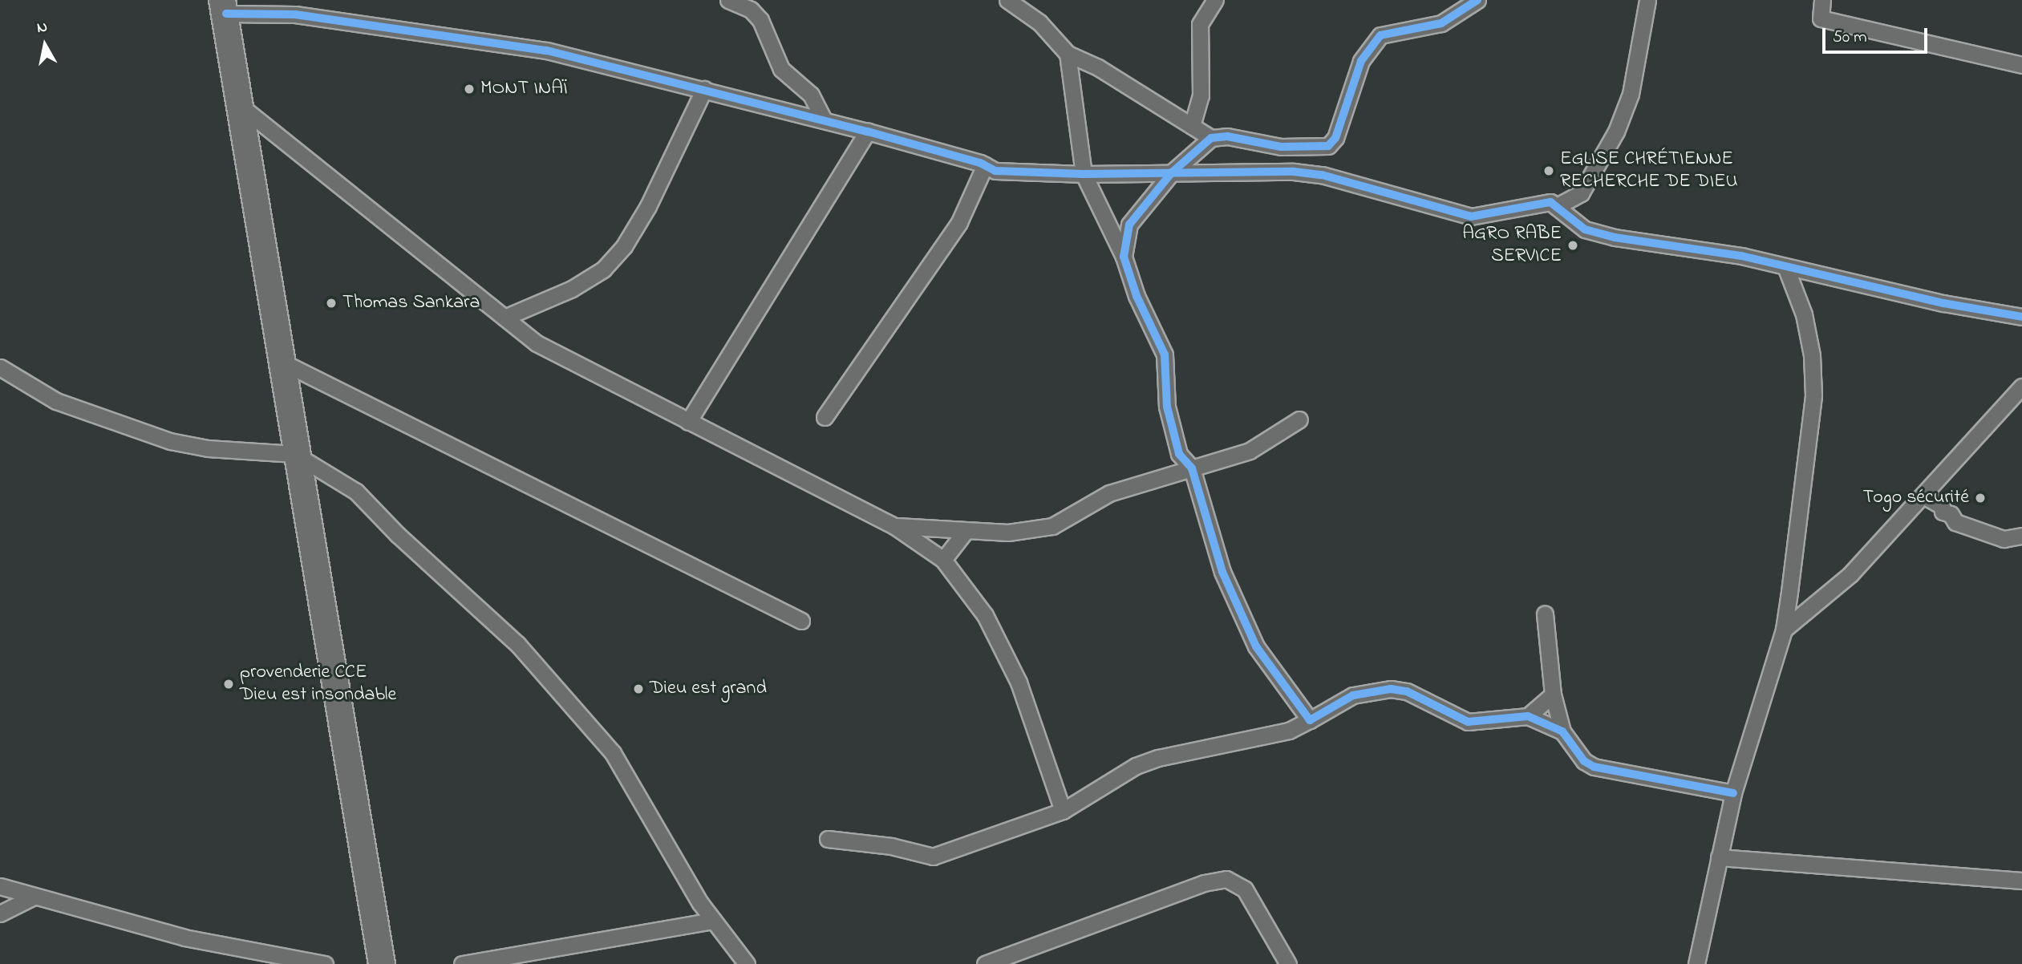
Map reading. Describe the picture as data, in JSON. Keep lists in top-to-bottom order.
{
  "places": [
    "MONT INAÏ",
    "EGLISE CHRÉTIENNE RECHERCHE DE DIEU",
    "AGRO RABE SERVICE",
    "Thomas Sankara",
    "Togo sécurité",
    "provenderie CCE Dieu est insondable",
    "Dieu est grand"
  ],
  "scale_bar": "50 m",
  "north": "top"
}
